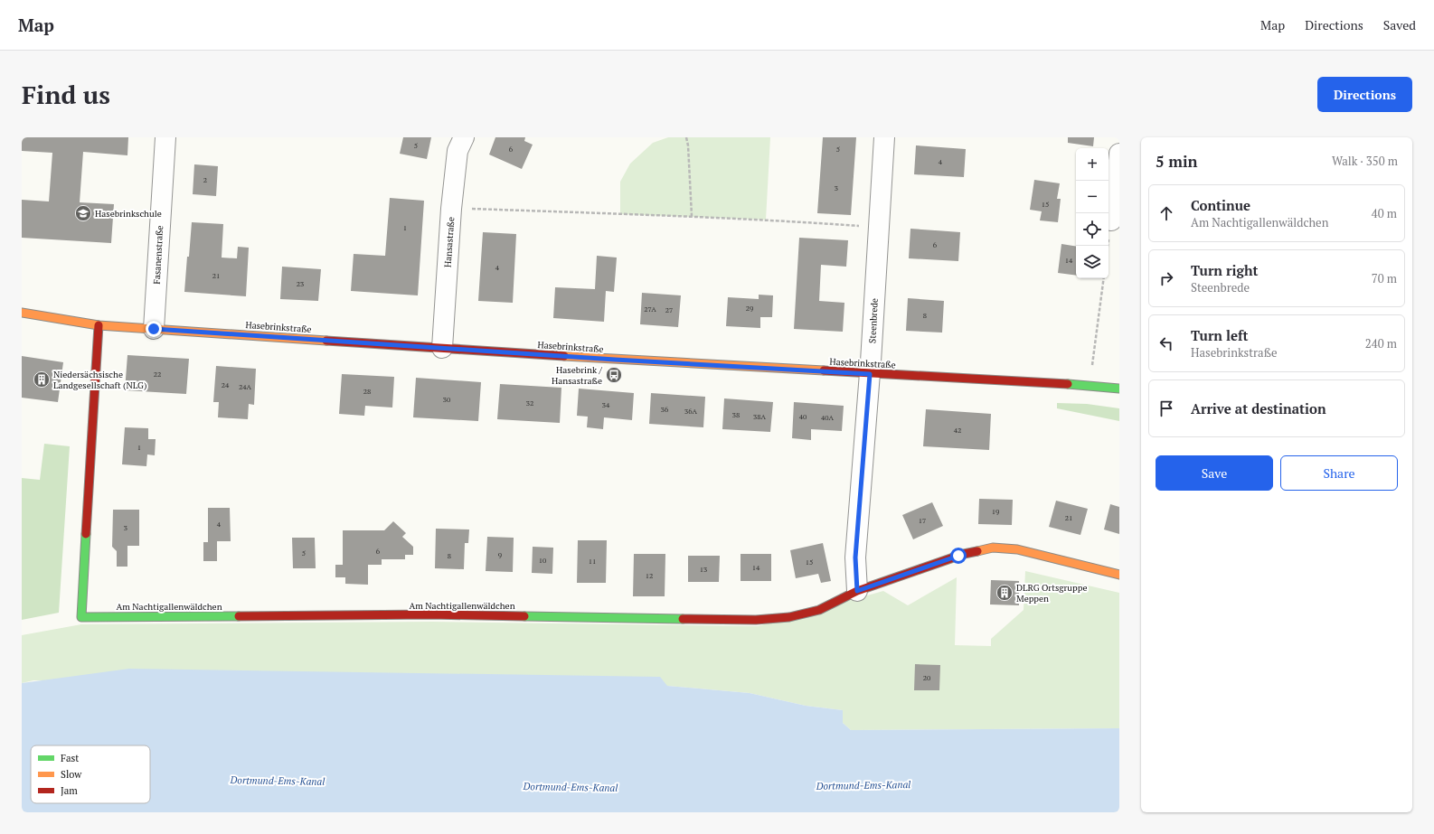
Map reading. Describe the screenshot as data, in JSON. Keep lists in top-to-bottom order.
{
  "streets": {
    "street": [
      "Hansastraße",
      "Fasanenstraße",
      "Steenbrede",
      "Hasebrinkstraße",
      "Am Nachtigallenwäldchen"
    ]
  },
  "crossings": [
    ["Hansastraße", "Hasebrinkstraße"],
    ["Fasanenstraße", "Hasebrinkstraße"],
    ["Steenbrede", "Hasebrinkstraße"],
    ["Steenbrede", "Am Nachtigallenwäldchen"],
    ["Hasebrinkstraße", "Am Nachtigallenwäldchen"]
  ],
  "water": ["Dortmund-Ems-Kanal"],
  "places": {
    "school or university": ["Hasebrinkschule"],
    "bus stop": ["Hasebrink / Hansastraße"],
    "building": ["Niedersächsische Landgesellschaft (NLG)", "DLRG Ortsgruppe Meppen"]
  },
  "house_numbers": [
    "5",
    "6",
    "5",
    "4",
    "2",
    "3",
    "15",
    "1",
    "6",
    "14",
    "4",
    "21",
    "23",
    "29",
    "27A",
    "27",
    "8",
    "22",
    "24",
    "24A",
    "28",
    "30",
    "32",
    "34",
    "36",
    "36A",
    "38",
    "38A",
    "40",
    "40A",
    "42",
    "1",
    "19",
    "21",
    "17",
    "4",
    "3",
    "6",
    "5",
    "9",
    "8",
    "10",
    "11",
    "15",
    "14",
    "13",
    "12",
    "20"
  ],
  "legend": ["Fast", "Slow", "Jam"],
  "page": {
    "header": "Map",
    "nav": ["Map", "Directions", "Saved"],
    "buttons": [
      "Directions",
      ["Save", "Share"]
    ],
    "title": "Find us",
    "heading": ["5 min", "Walk · 350 m"],
    "map_buttons": ["+", "−"],
    "list": [
      ["Continue", "Am Nachtigallenwäldchen", "40 m"],
      ["Turn right", "Steenbrede", "70 m"],
      ["Turn left", "Hasebrinkstraße", "240 m"],
      "Arrive at destination"
    ]
  }
}
